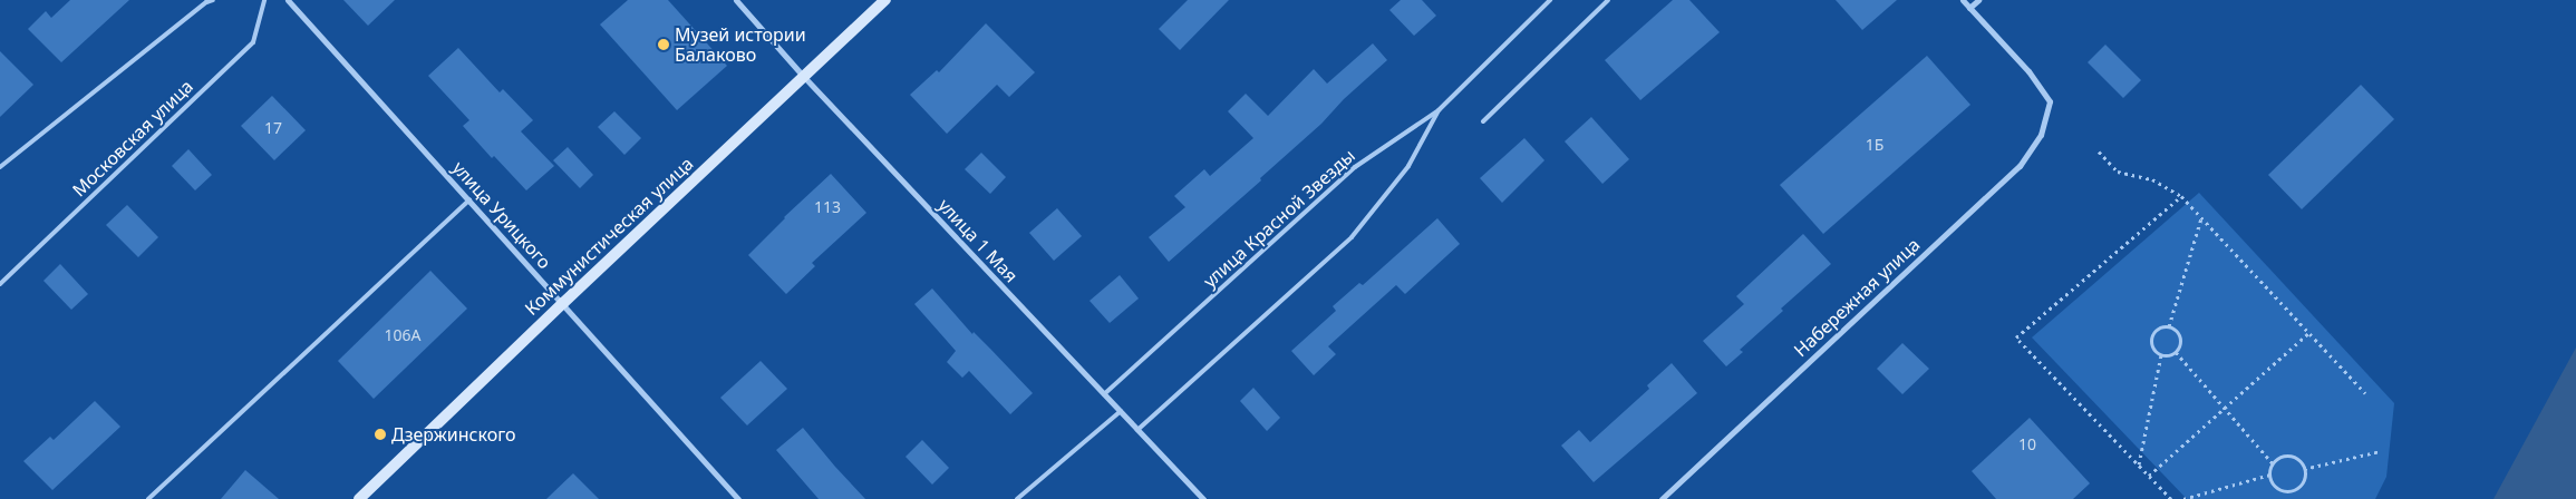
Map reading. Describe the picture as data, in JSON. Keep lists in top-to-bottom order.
{
  "streets": {
    "main road": ["Коммунистическая улица"],
    "street": ["улица Урицкого", "улица 1 Мая", "Набережная улица"],
    "lane": ["Московская улица", "улица Красной Звезды"]
  },
  "crossings": [
    ["улица Урицкого", "Коммунистическая улица"],
    ["улица Красной Звезды", "улица 1 Мая"],
    ["Коммунистическая улица", "улица 1 Мая"]
  ],
  "places": ["Музей истории Балаково", "Дзержинского"],
  "house_numbers": [
    "17",
    "1Б",
    "113",
    "106А",
    "10"
  ]
}
